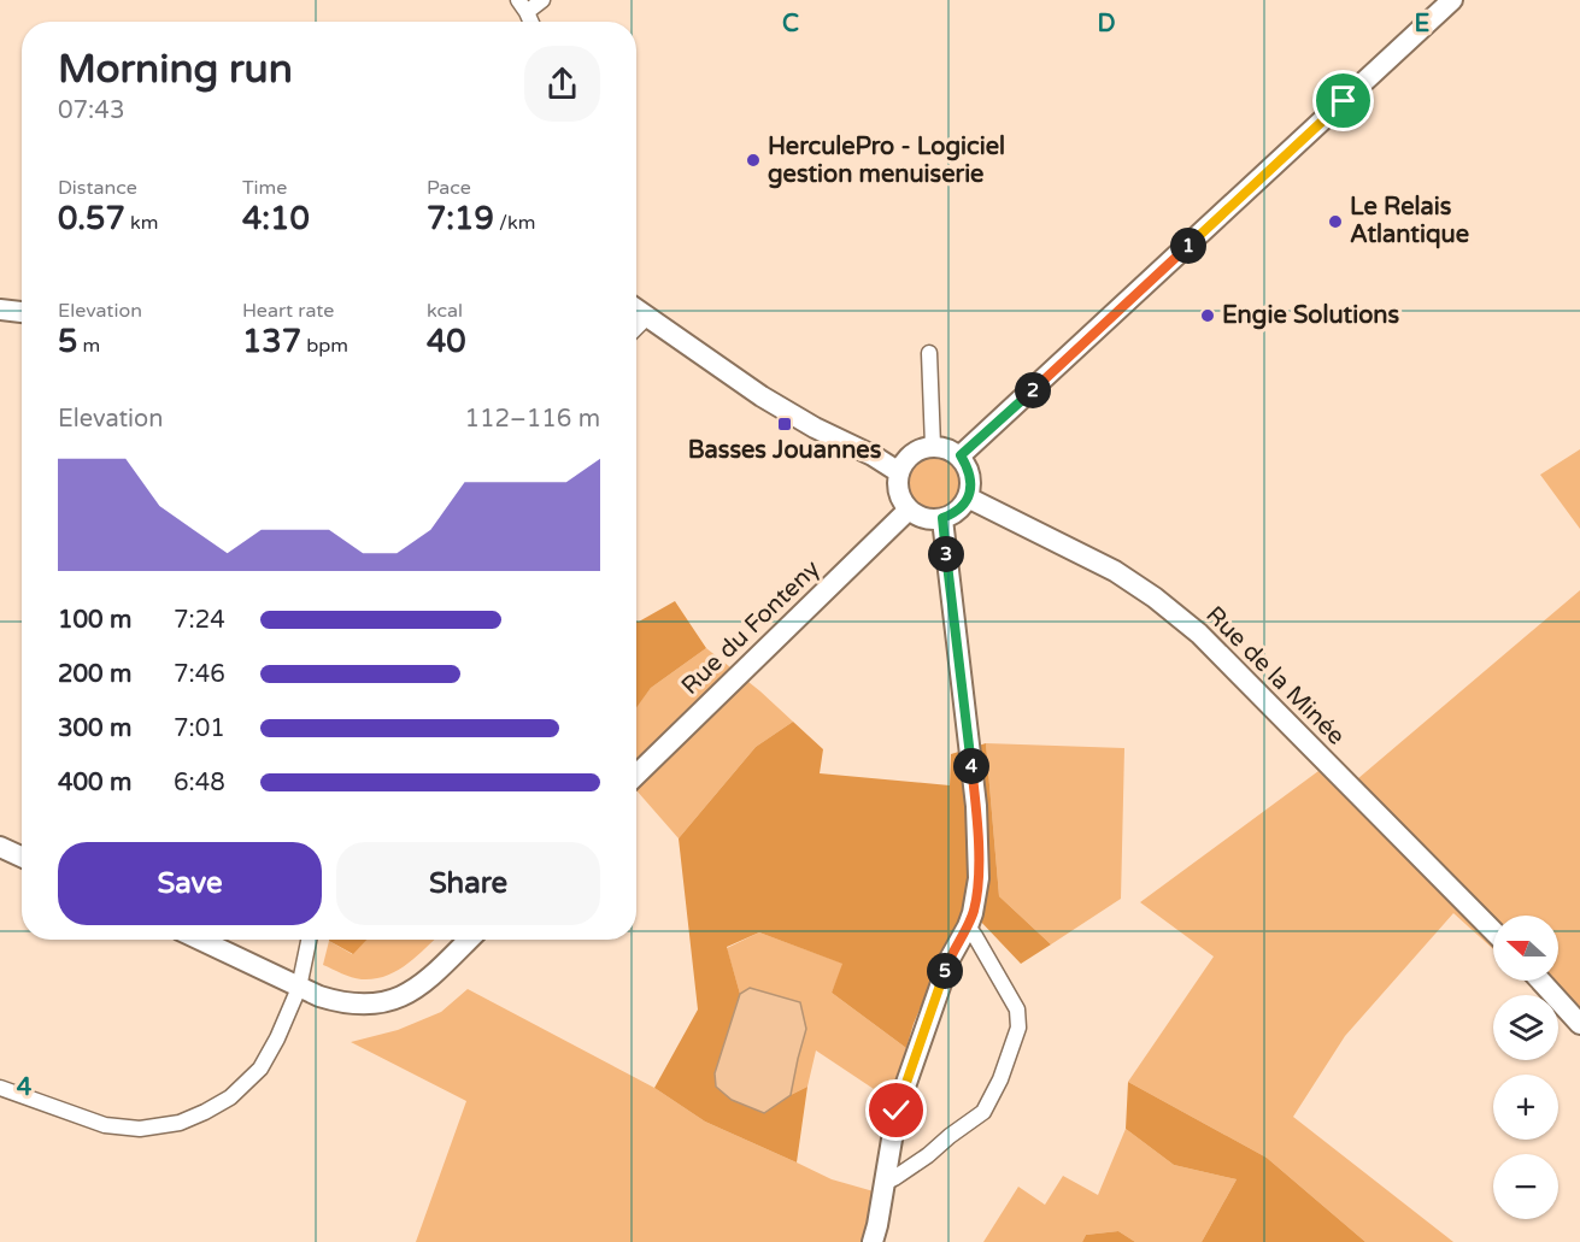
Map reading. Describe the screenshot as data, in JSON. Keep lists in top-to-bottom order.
{
  "streets": {
    "street": ["Rue du Fonteny", "Rue de la Minée"]
  },
  "crossings": [
    ["Rue du Fonteny", "Rue de la Minée"]
  ],
  "places": {
    "other": ["HerculePro - Logiciel gestion menuiserie", "Le Relais Atlantique", "Engie Solutions"],
    "transit": ["Basses Jouannes"]
  },
  "north": "left",
  "page": {
    "heading": ["Morning run", "07:43"],
    "stats": [
      ["Distance", "0.57 km"],
      ["Time", "4:10"],
      ["Pace", "7:19 /km"],
      ["Elevation", "5 m"],
      ["Heart rate", "137 bpm"],
      ["kcal", "40"]
    ],
    "pins": [
      "1",
      "2",
      "3",
      "4",
      "5"
    ],
    "chart": ["Elevation", "112–116 m"],
    "list": [
      {
        "name": "100 m",
        "note": "7:24"
      },
      {
        "name": "200 m",
        "note": "7:46"
      },
      {
        "name": "300 m",
        "note": "7:01"
      },
      {
        "name": "400 m",
        "note": "6:48"
      }
    ],
    "buttons": ["Save", "Share"],
    "map_buttons": ["+", "−"]
  },
  "grid": {
    "columns": ["C", "D", "E"],
    "rows": ["4"]
  }
}
